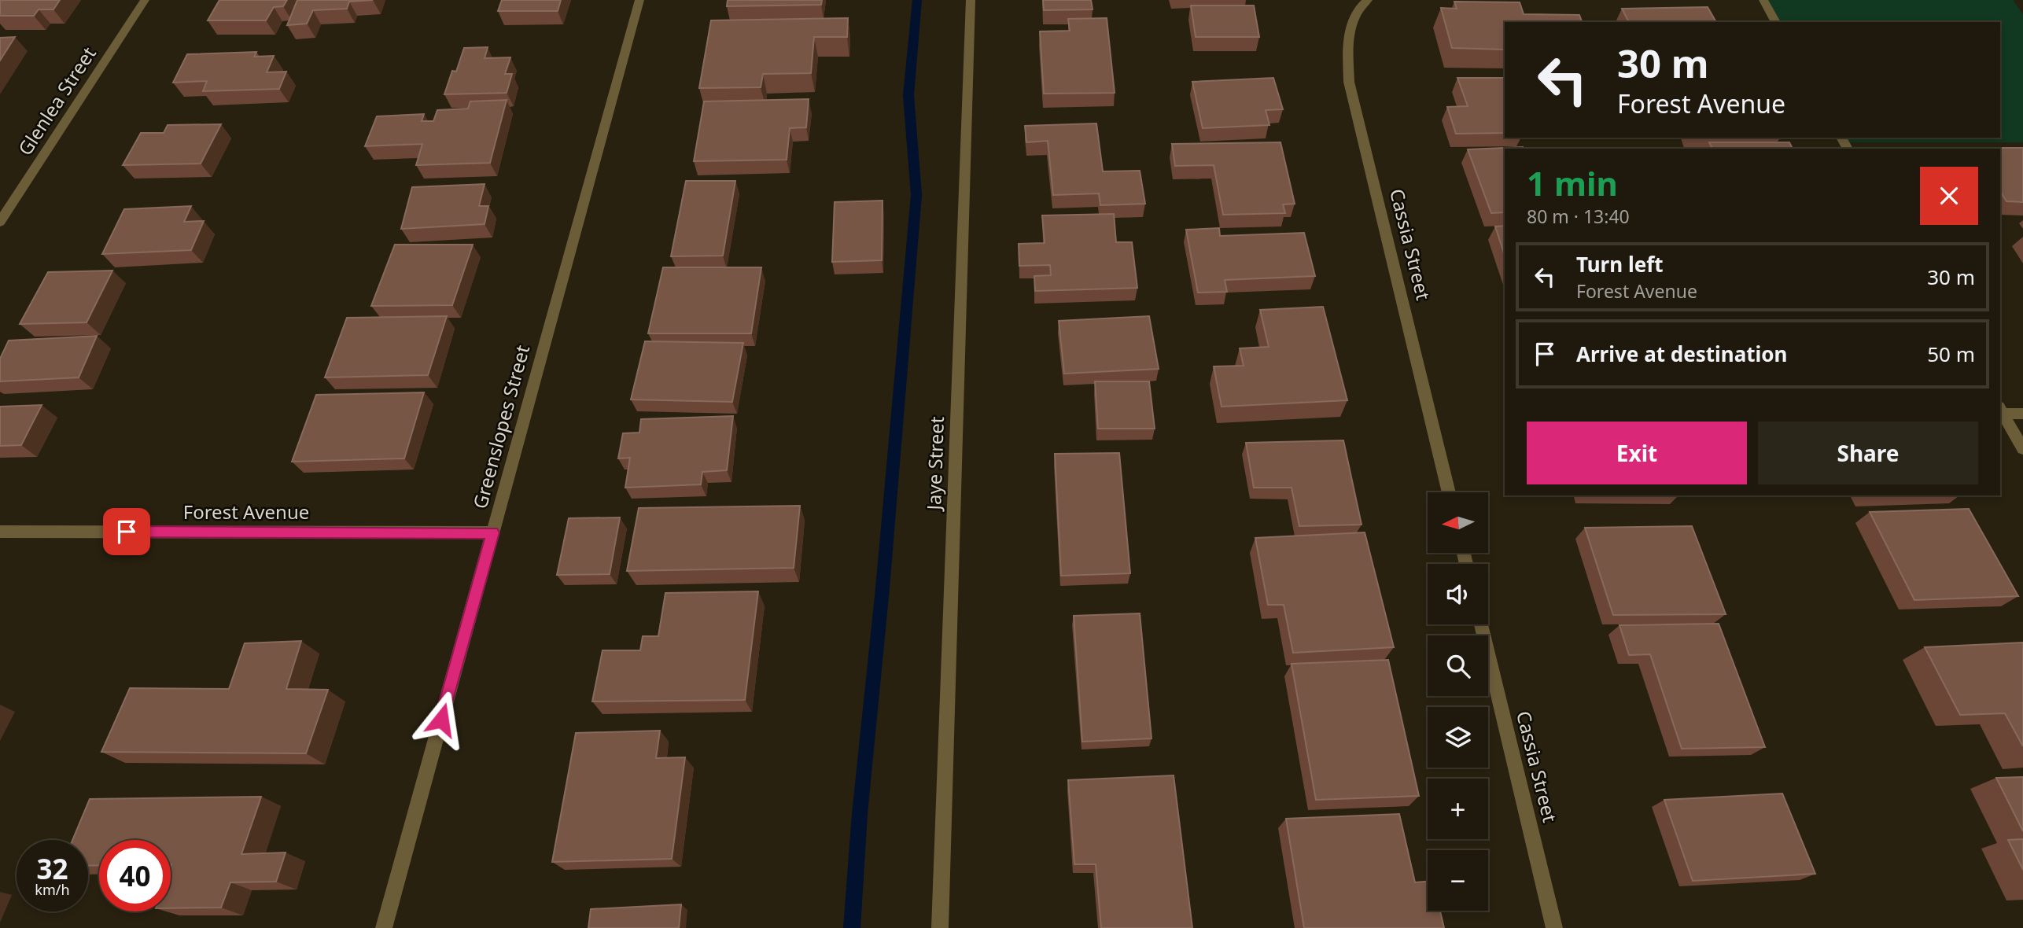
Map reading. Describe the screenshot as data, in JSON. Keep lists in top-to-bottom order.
{
  "streets": {
    "street": [
      "Glenlea Street",
      "Cassia Street",
      "Greenslopes Street",
      "Jaye Street",
      "Forest Avenue"
    ]
  },
  "crossings": [
    ["Greenslopes Street", "Forest Avenue"]
  ],
  "north": "left",
  "page": {
    "turn": ["30 m", "Forest Avenue"],
    "heading": ["1 min", "80 m · 13:40"],
    "list": [
      {
        "name": "Turn left",
        "note": "Forest Avenue",
        "value": "30 m"
      },
      {
        "name": "Arrive at destination",
        "value": "50 m"
      }
    ],
    "buttons": ["Exit", "Share"],
    "map_buttons": ["+", "−"],
    "speed": "32 km/h",
    "limit": "40"
  }
}
